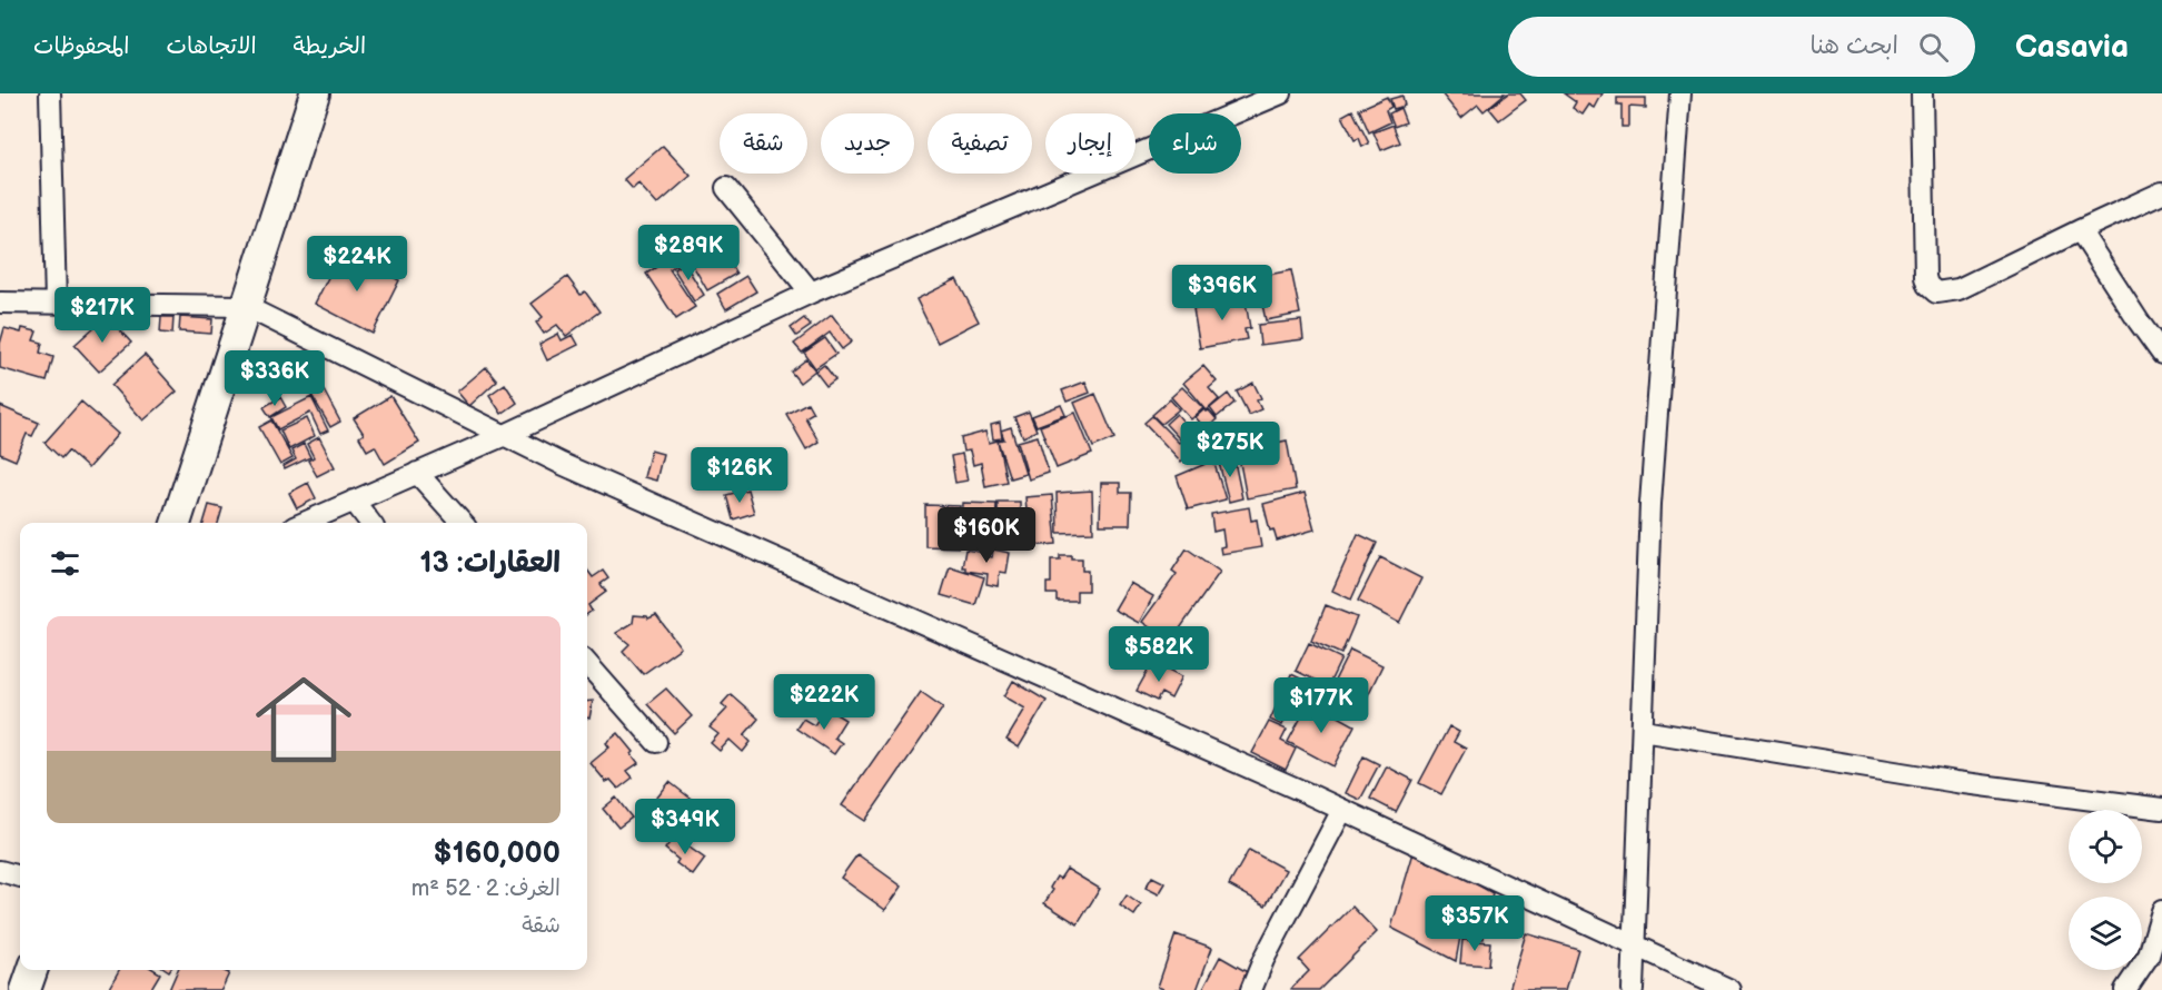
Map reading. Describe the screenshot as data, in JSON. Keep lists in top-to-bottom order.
{
  "page": {
    "header": "Casavia",
    "search": "ابحث هنا",
    "nav": ["الخريطة", "الاتجاهات", "المحفوظات"],
    "chip": [
      "شراء",
      "إيجار",
      "تصفية",
      "جديد",
      "شقة"
    ],
    "price": [
      "$289K",
      "$224K",
      "$396K",
      "$217K",
      "$336K",
      "$275K",
      "$126K",
      "$160K",
      "$582K",
      "$222K",
      "$177K",
      "$349K",
      "$357K"
    ],
    "heading": "العقارات: 13",
    "list": [
      {
        "name": "$160,000",
        "note": "الغرف: 2 · 52 m² · شقة"
      }
    ]
  }
}
